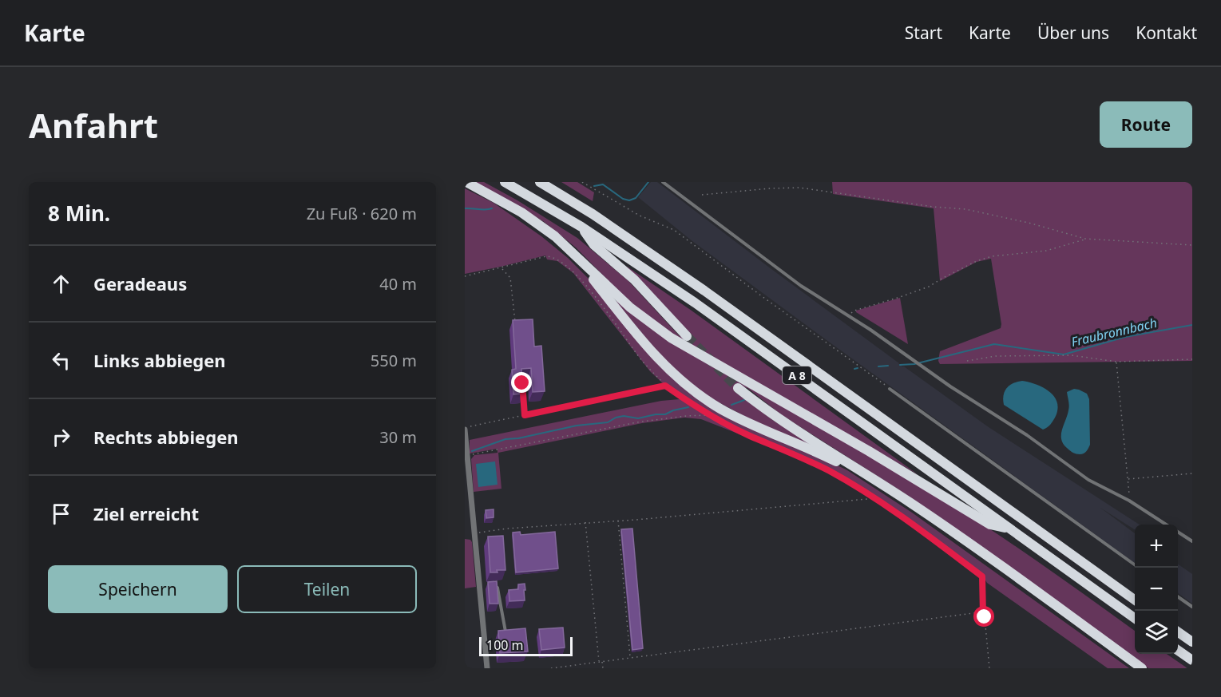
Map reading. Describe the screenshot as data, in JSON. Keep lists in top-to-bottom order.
{
  "streets": {
    "highway": ["A 8"]
  },
  "water": ["Fraubronnbach"],
  "scale_bar": "100 m",
  "page": {
    "header": "Karte",
    "nav": [
      "Start",
      "Karte",
      "Über uns",
      "Kontakt"
    ],
    "buttons": [
      "Route",
      ["Speichern", "Teilen"]
    ],
    "title": "Anfahrt",
    "heading": ["8 Min.", "Zu Fuß · 620 m"],
    "list": [
      ["Geradeaus", "40 m"],
      ["Links abbiegen", "550 m"],
      ["Rechts abbiegen", "30 m"],
      "Ziel erreicht"
    ],
    "map_buttons": ["+", "−"],
    "scale": "100 m"
  }
}
